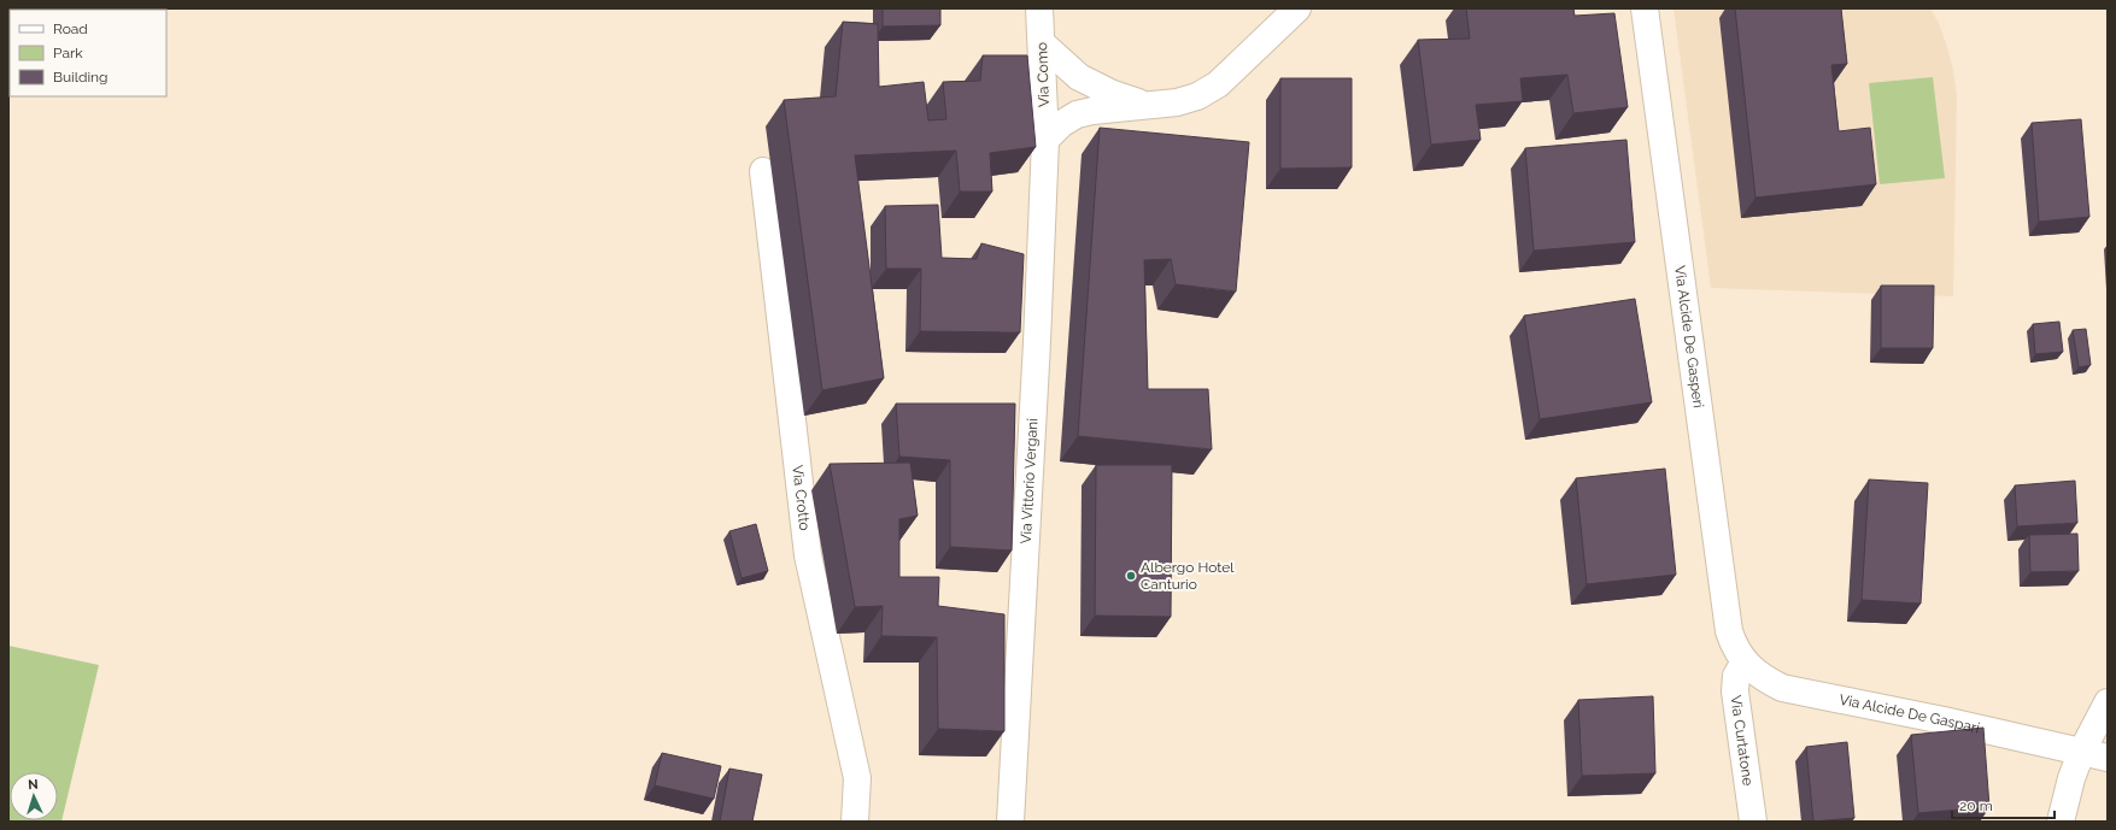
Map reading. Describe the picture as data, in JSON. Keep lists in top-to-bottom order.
{
  "streets": {
    "street": [
      "Via Como",
      "Via Alcide De Gasperi",
      "Via Vittorio Vergani",
      "Via Crotto",
      "Via Alcide De Gaspari",
      "Via Curtatone"
    ]
  },
  "crossings": [
    ["Via Como", "Via Vittorio Vergani"],
    ["Via Alcide De Gasperi", "Via Alcide De Gaspari"],
    ["Via Alcide De Gasperi", "Via Curtatone"],
    ["Via Alcide De Gaspari", "Via Curtatone"]
  ],
  "places": ["Albergo Hotel Canturio"],
  "legend": ["Road", "Park", "Building"],
  "scale_bar": "20 m",
  "north": "top"
}
